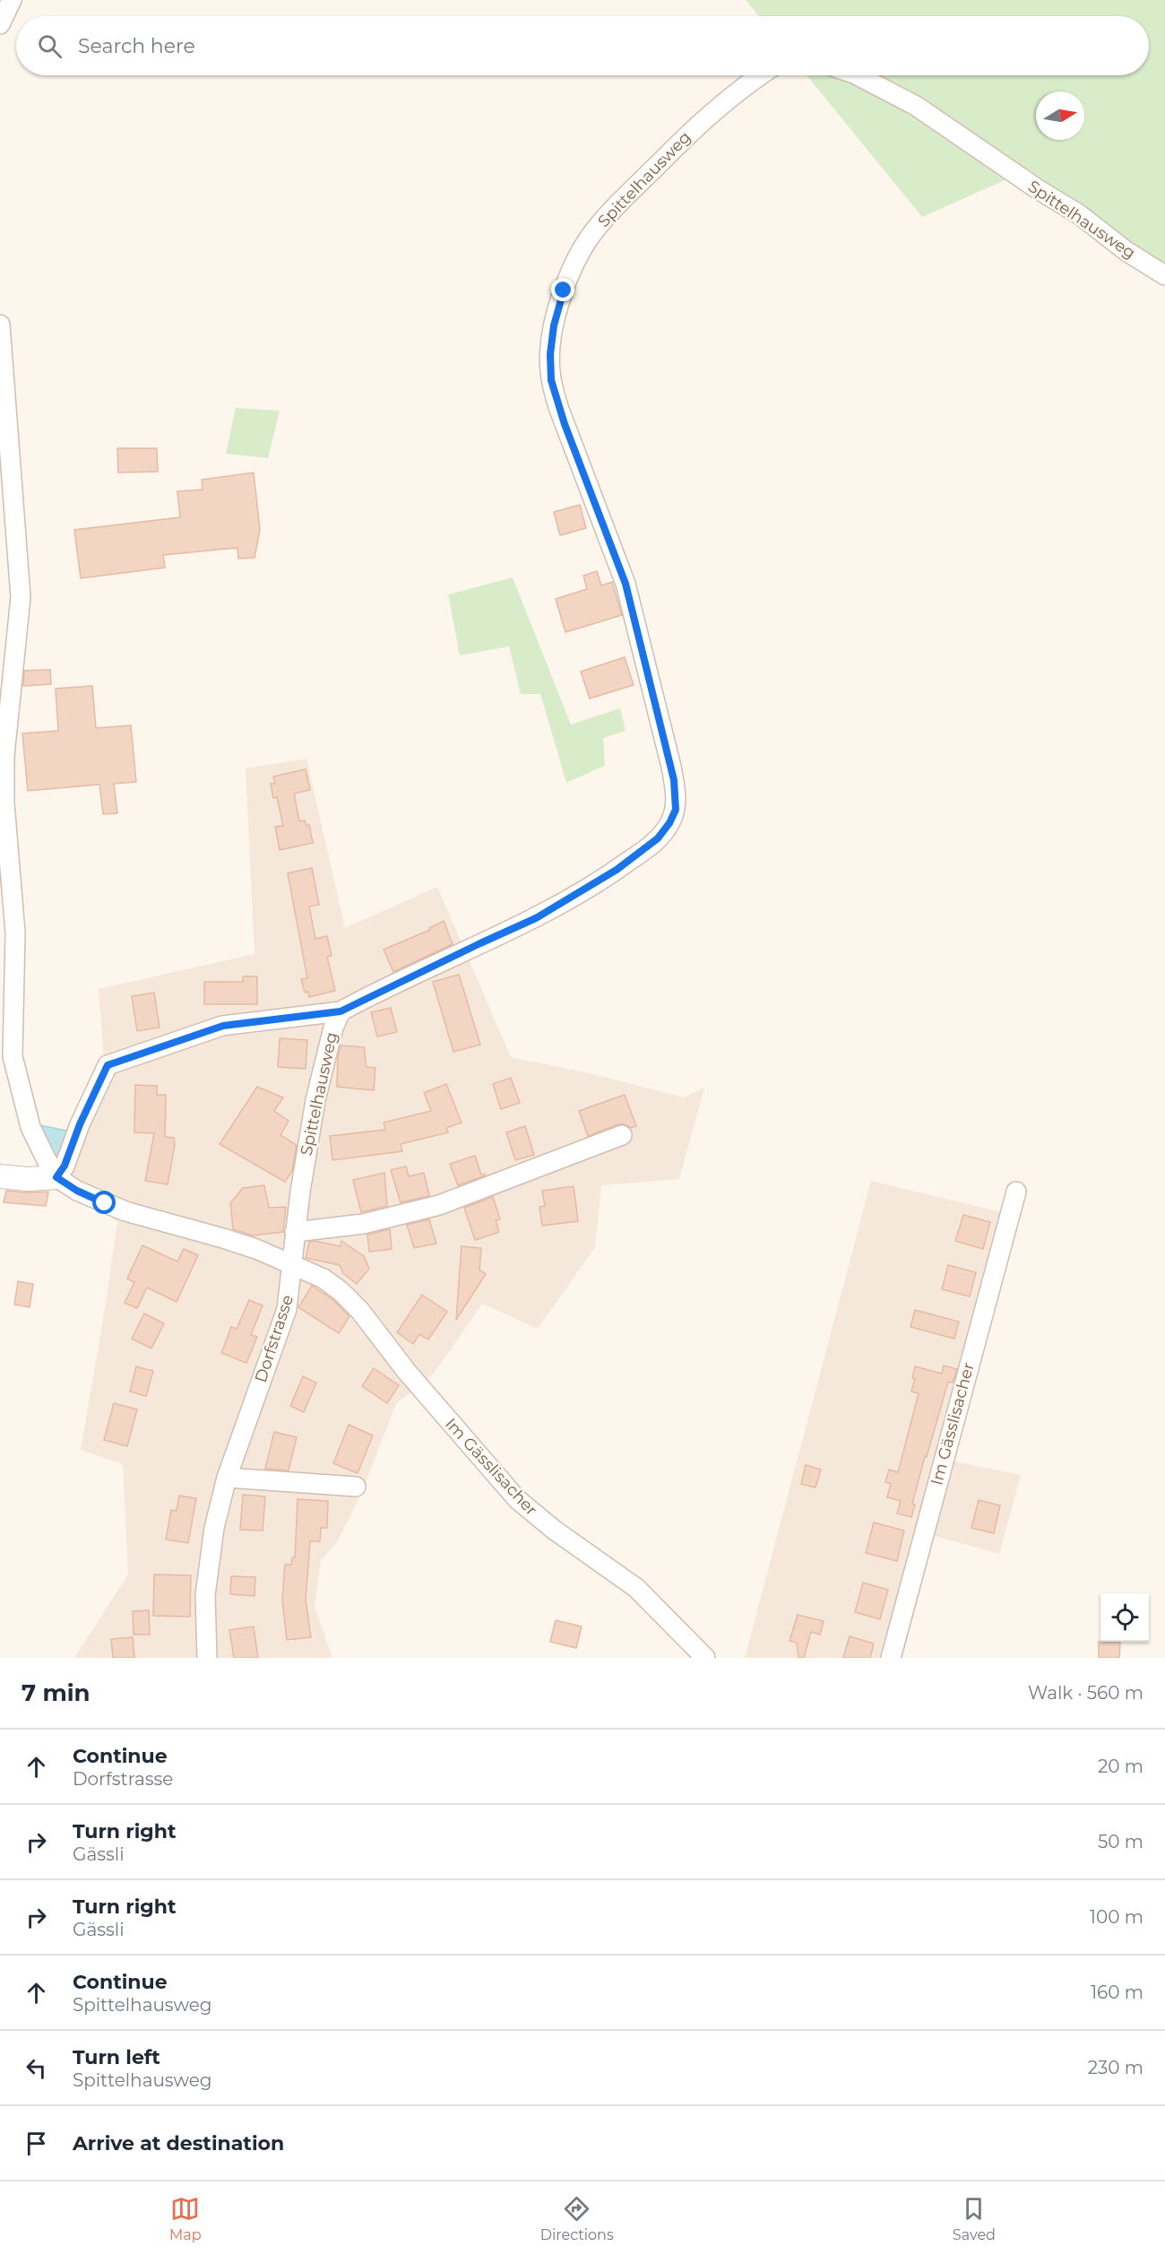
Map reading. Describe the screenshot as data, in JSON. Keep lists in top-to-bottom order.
{
  "streets": {
    "street": ["Spittelhausweg", "Dorfstrasse", "Im Gässlisacher"]
  },
  "crossings": [
    ["Spittelhausweg", "Dorfstrasse"],
    ["Spittelhausweg", "Im Gässlisacher"],
    ["Dorfstrasse", "Im Gässlisacher"]
  ],
  "north": "right",
  "page": {
    "search": "Search here",
    "heading": ["7 min", "Walk · 560 m"],
    "list": [
      ["Continue", "Dorfstrasse", "20 m"],
      ["Turn right", "Gässli", "50 m"],
      ["Turn right", "Gässli", "100 m"],
      ["Continue", "Spittelhausweg", "160 m"],
      ["Turn left", "Spittelhausweg", "230 m"],
      "Arrive at destination"
    ],
    "nav": ["Map", "Directions", "Saved"]
  }
}
